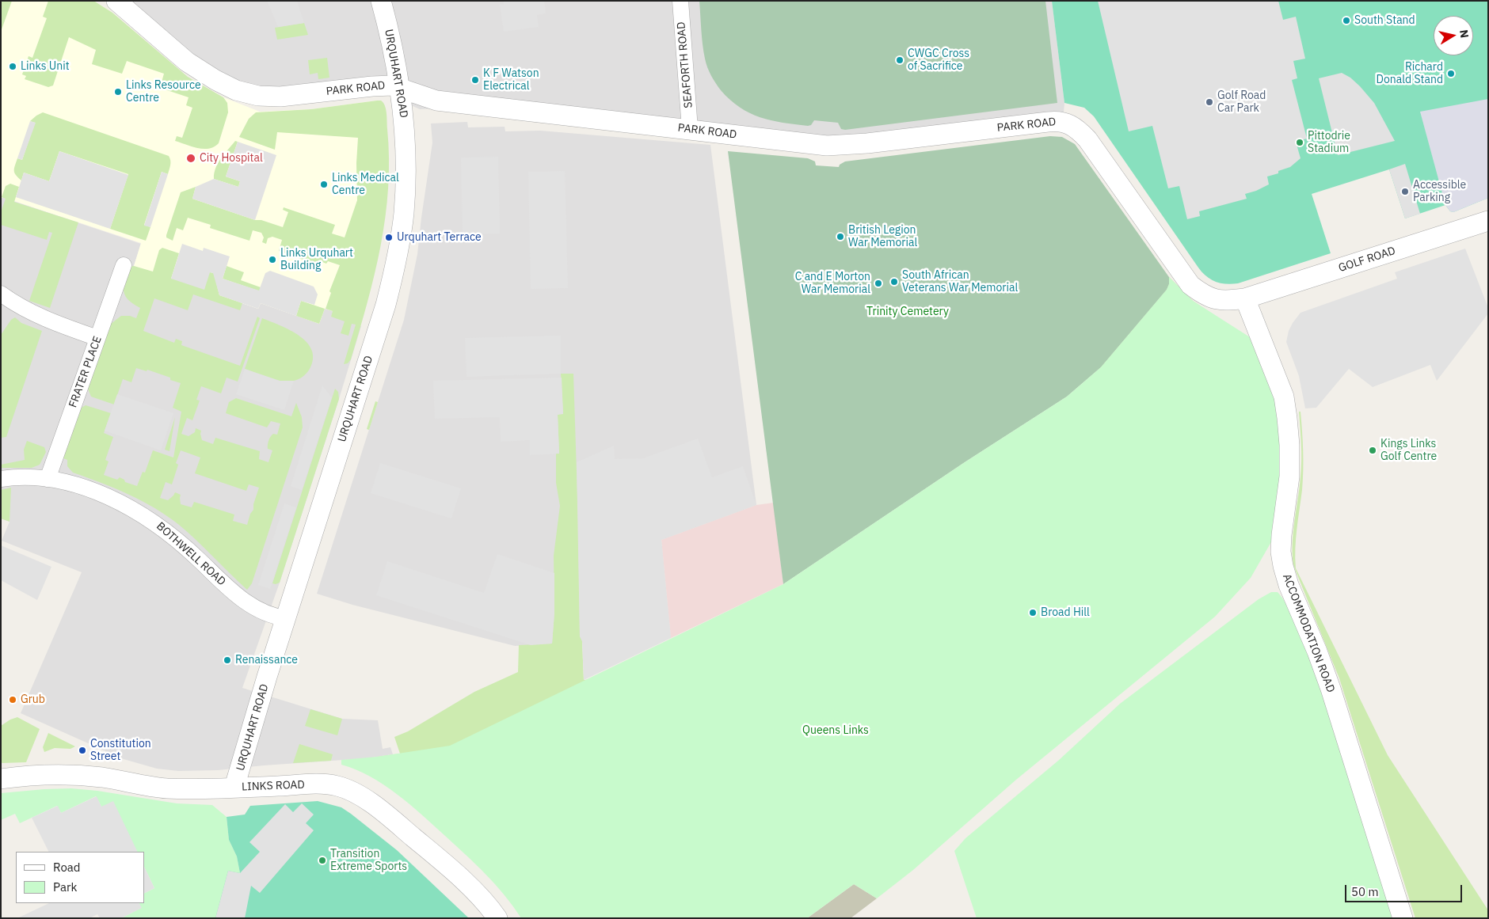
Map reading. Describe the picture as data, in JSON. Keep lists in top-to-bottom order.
{
  "streets": {
    "street": [
      "SEAFORTH ROAD",
      "URQUHART ROAD",
      "PARK ROAD",
      "GOLF ROAD",
      "FRATER PLACE",
      "BOTHWELL ROAD",
      "ACCOMMODATION ROAD",
      "LINKS ROAD"
    ]
  },
  "crossings": [
    ["SEAFORTH ROAD", "PARK ROAD"],
    ["URQUHART ROAD", "PARK ROAD"],
    ["URQUHART ROAD", "BOTHWELL ROAD"],
    ["URQUHART ROAD", "LINKS ROAD"],
    ["PARK ROAD", "GOLF ROAD"],
    ["PARK ROAD", "ACCOMMODATION ROAD"],
    ["GOLF ROAD", "ACCOMMODATION ROAD"],
    ["FRATER PLACE", "BOTHWELL ROAD"]
  ],
  "parks": ["Trinity Cemetery", "Queens Links"],
  "places": [
    "South Stand",
    "CWGC Cross of Sacrifice",
    "Links Unit",
    "Richard Donald Stand",
    "K F Watson Electrical",
    "Links Resource Centre",
    "Golf Road Car Park",
    "Pittodrie Stadium",
    "City Hospital",
    "Links Medical Centre",
    "Accessible Parking",
    "British Legion War Memorial",
    "Urquhart Terrace",
    "Links Urquhart Building",
    "South African Veterans War Memorial",
    "C and E Morton War Memorial",
    "Kings Links Golf Centre",
    "Broad Hill",
    "Renaissance",
    "Grub",
    "Constitution Street",
    "Transition Extreme Sports"
  ],
  "legend": ["Road", "Park"],
  "scale_bar": "50 m",
  "north": "right"
}
